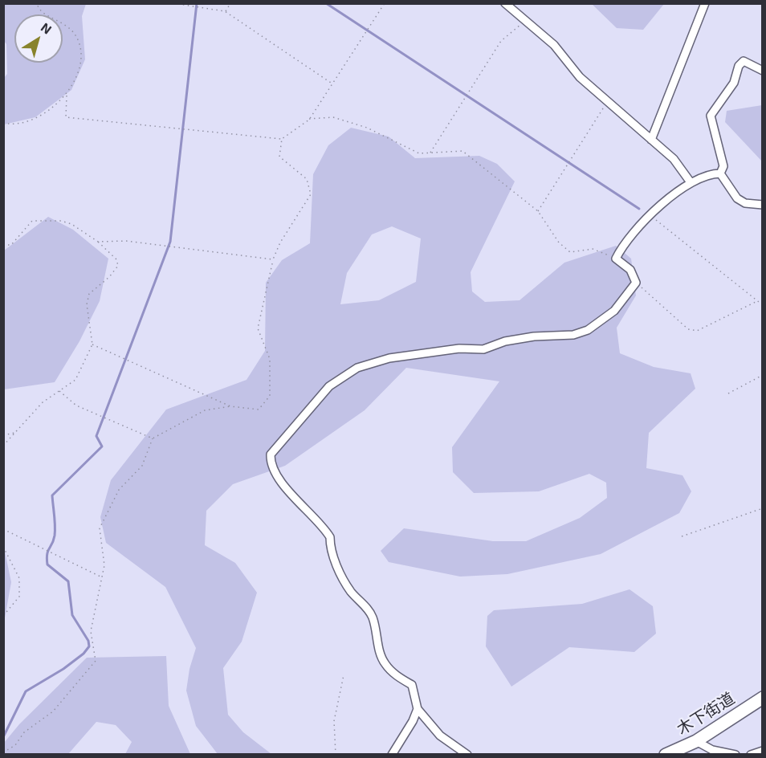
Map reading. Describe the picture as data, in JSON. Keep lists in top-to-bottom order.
{
  "streets": {
    "main road": ["木下街道"]
  },
  "north": "top right"
}
